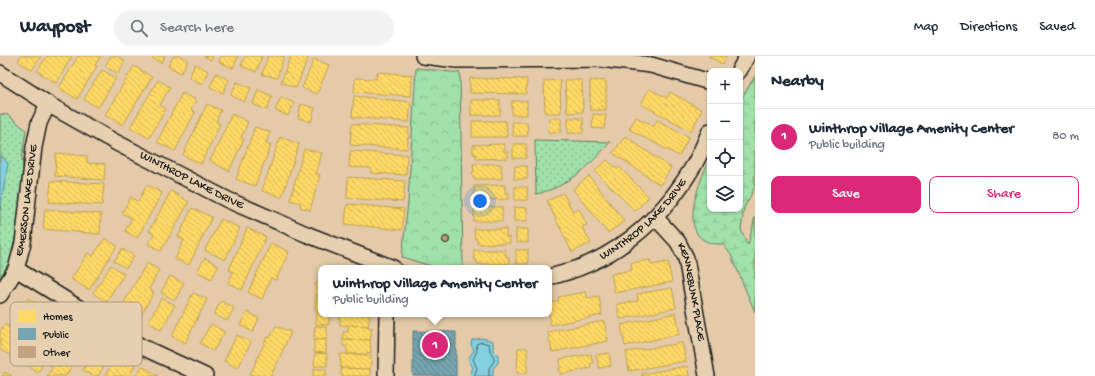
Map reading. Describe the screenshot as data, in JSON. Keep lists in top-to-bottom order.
{
  "streets": {
    "street": ["WINTHROP LAKE DRIVE", "EMERSON LAKE DRIVE", "KENNEBUNK PLACE"]
  },
  "crossings": [
    ["WINTHROP LAKE DRIVE", "EMERSON LAKE DRIVE"],
    ["WINTHROP LAKE DRIVE", "KENNEBUNK PLACE"]
  ],
  "legend": ["Homes", "Public", "Other"],
  "page": {
    "header": "Waypost",
    "search": "Search here",
    "nav": ["Map", "Directions", "Saved"],
    "heading": "Nearby",
    "map_buttons": ["+", "−"],
    "list": [
      {
        "mark": "1",
        "name": "Winthrop Village Amenity Center",
        "note": "Public building",
        "value": "80 m"
      }
    ],
    "buttons": ["Save", "Share"],
    "popup": ["Winthrop Village Amenity Center", "Public building"],
    "pins": "1"
  }
}
